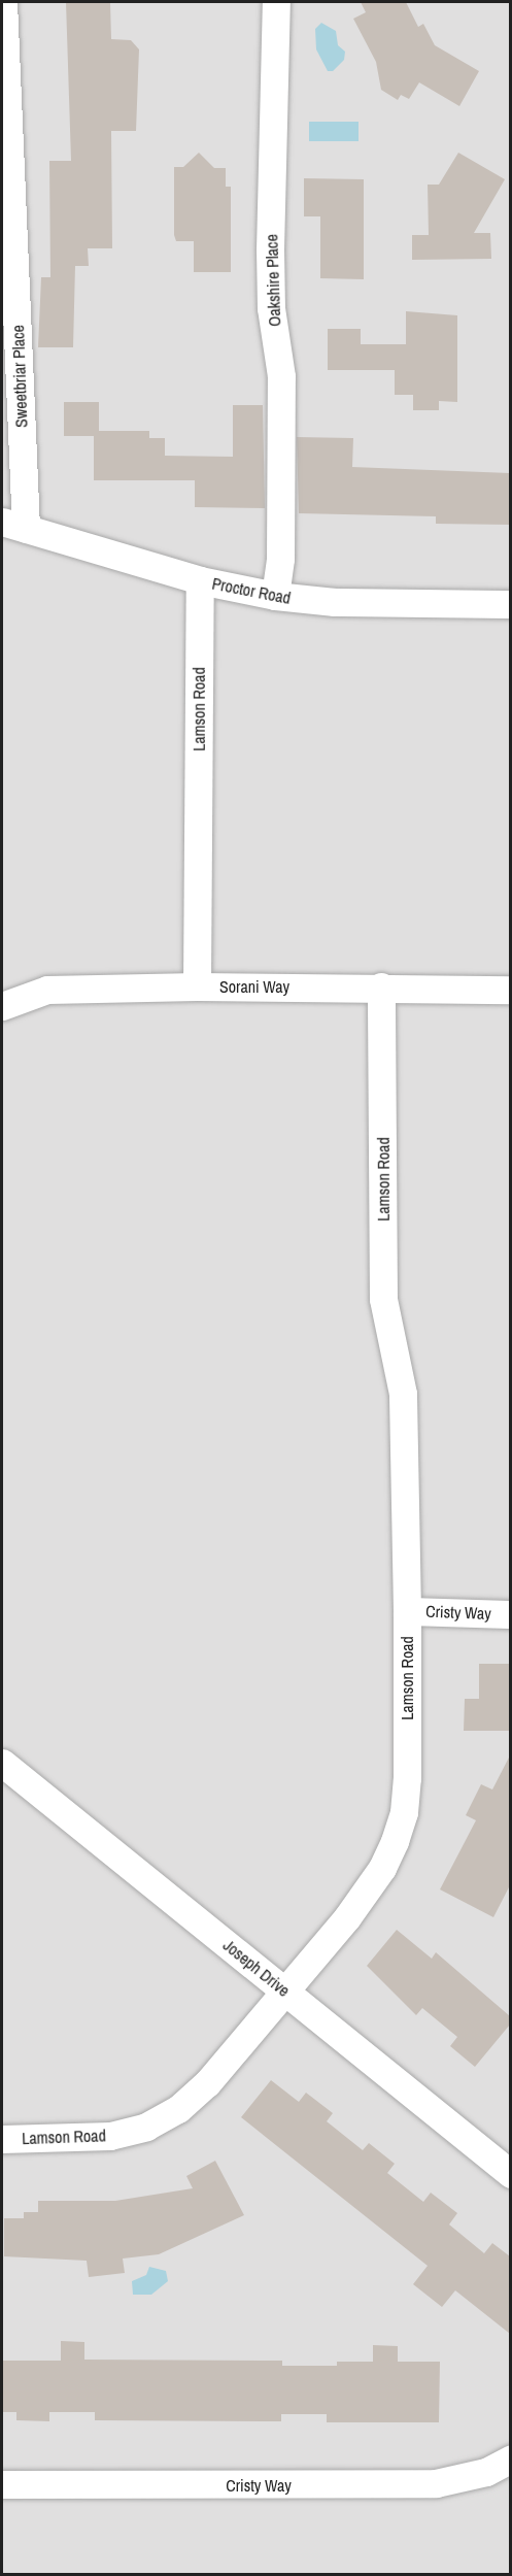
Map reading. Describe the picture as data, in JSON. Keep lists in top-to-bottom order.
{
  "streets": {
    "street": [
      "Oakshire Place",
      "Sweetbriar Place",
      "Proctor Road",
      "Lamson Road",
      "Sorani Way",
      "Cristy Way",
      "Joseph Drive"
    ]
  },
  "crossings": [
    ["Oakshire Place", "Proctor Road"],
    ["Sweetbriar Place", "Proctor Road"],
    ["Proctor Road", "Lamson Road"],
    ["Lamson Road", "Sorani Way"],
    ["Lamson Road", "Cristy Way"],
    ["Lamson Road", "Joseph Drive"]
  ]
}
